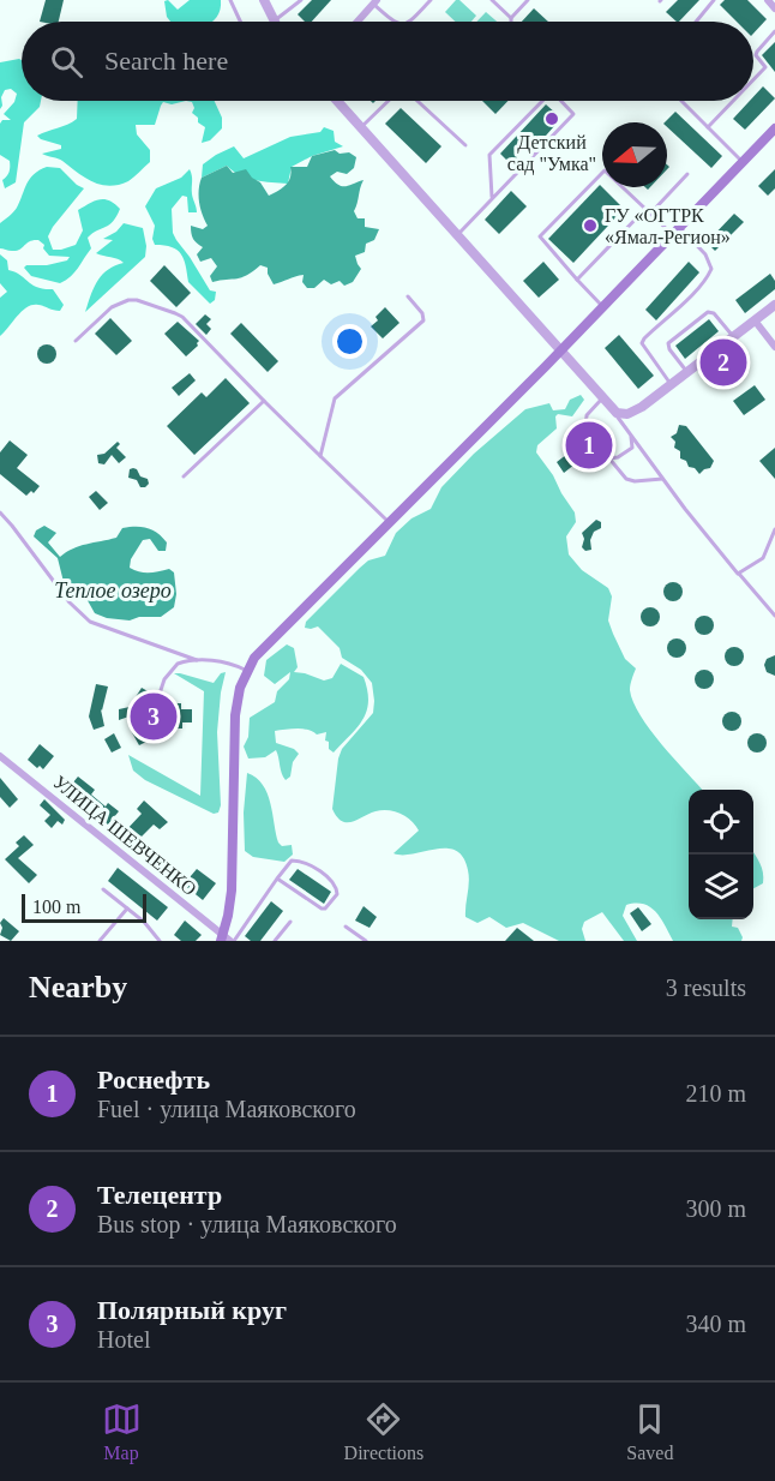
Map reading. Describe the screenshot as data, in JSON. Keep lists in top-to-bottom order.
{
  "streets": {
    "street": ["УЛИЦА ШЕВЧЕНКО"]
  },
  "water": ["Теплое озеро"],
  "places": ["Детский сад \"Умка\"", "ГУ «ОГТРК «Ямал-Регион»"],
  "scale_bar": "100 m",
  "north": "left",
  "page": {
    "search": "Search here",
    "pins": ["2", "1", "3"],
    "scale": "100 m",
    "heading": ["Nearby", "3 results"],
    "list": [
      {
        "mark": "1",
        "name": "Роснефть",
        "note": "Fuel · улица Маяковского",
        "value": "210 m"
      },
      {
        "mark": "2",
        "name": "Телецентр",
        "note": "Bus stop · улица Маяковского",
        "value": "300 m"
      },
      {
        "mark": "3",
        "name": "Полярный круг",
        "note": "Hotel",
        "value": "340 m"
      }
    ],
    "nav": ["Map", "Directions", "Saved"]
  }
}
